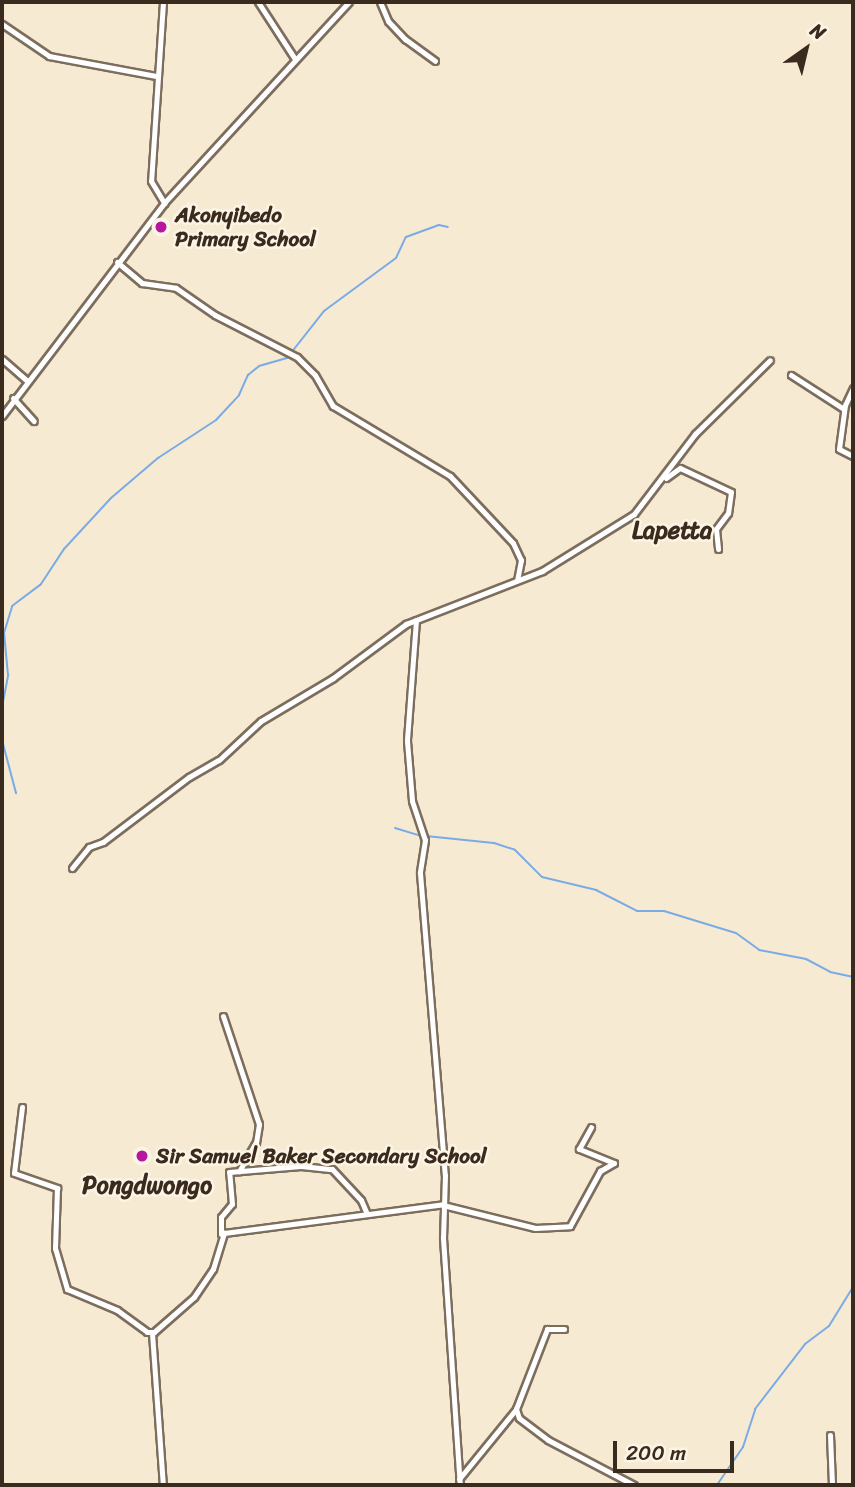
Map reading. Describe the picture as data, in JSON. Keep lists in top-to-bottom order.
{
  "districts": ["Lapetta", "Pongdwongo"],
  "places": ["Akonyibedo Primary School", "Sir Samuel Baker Secondary School"],
  "scale_bar": "200 m",
  "north": "top right"
}
